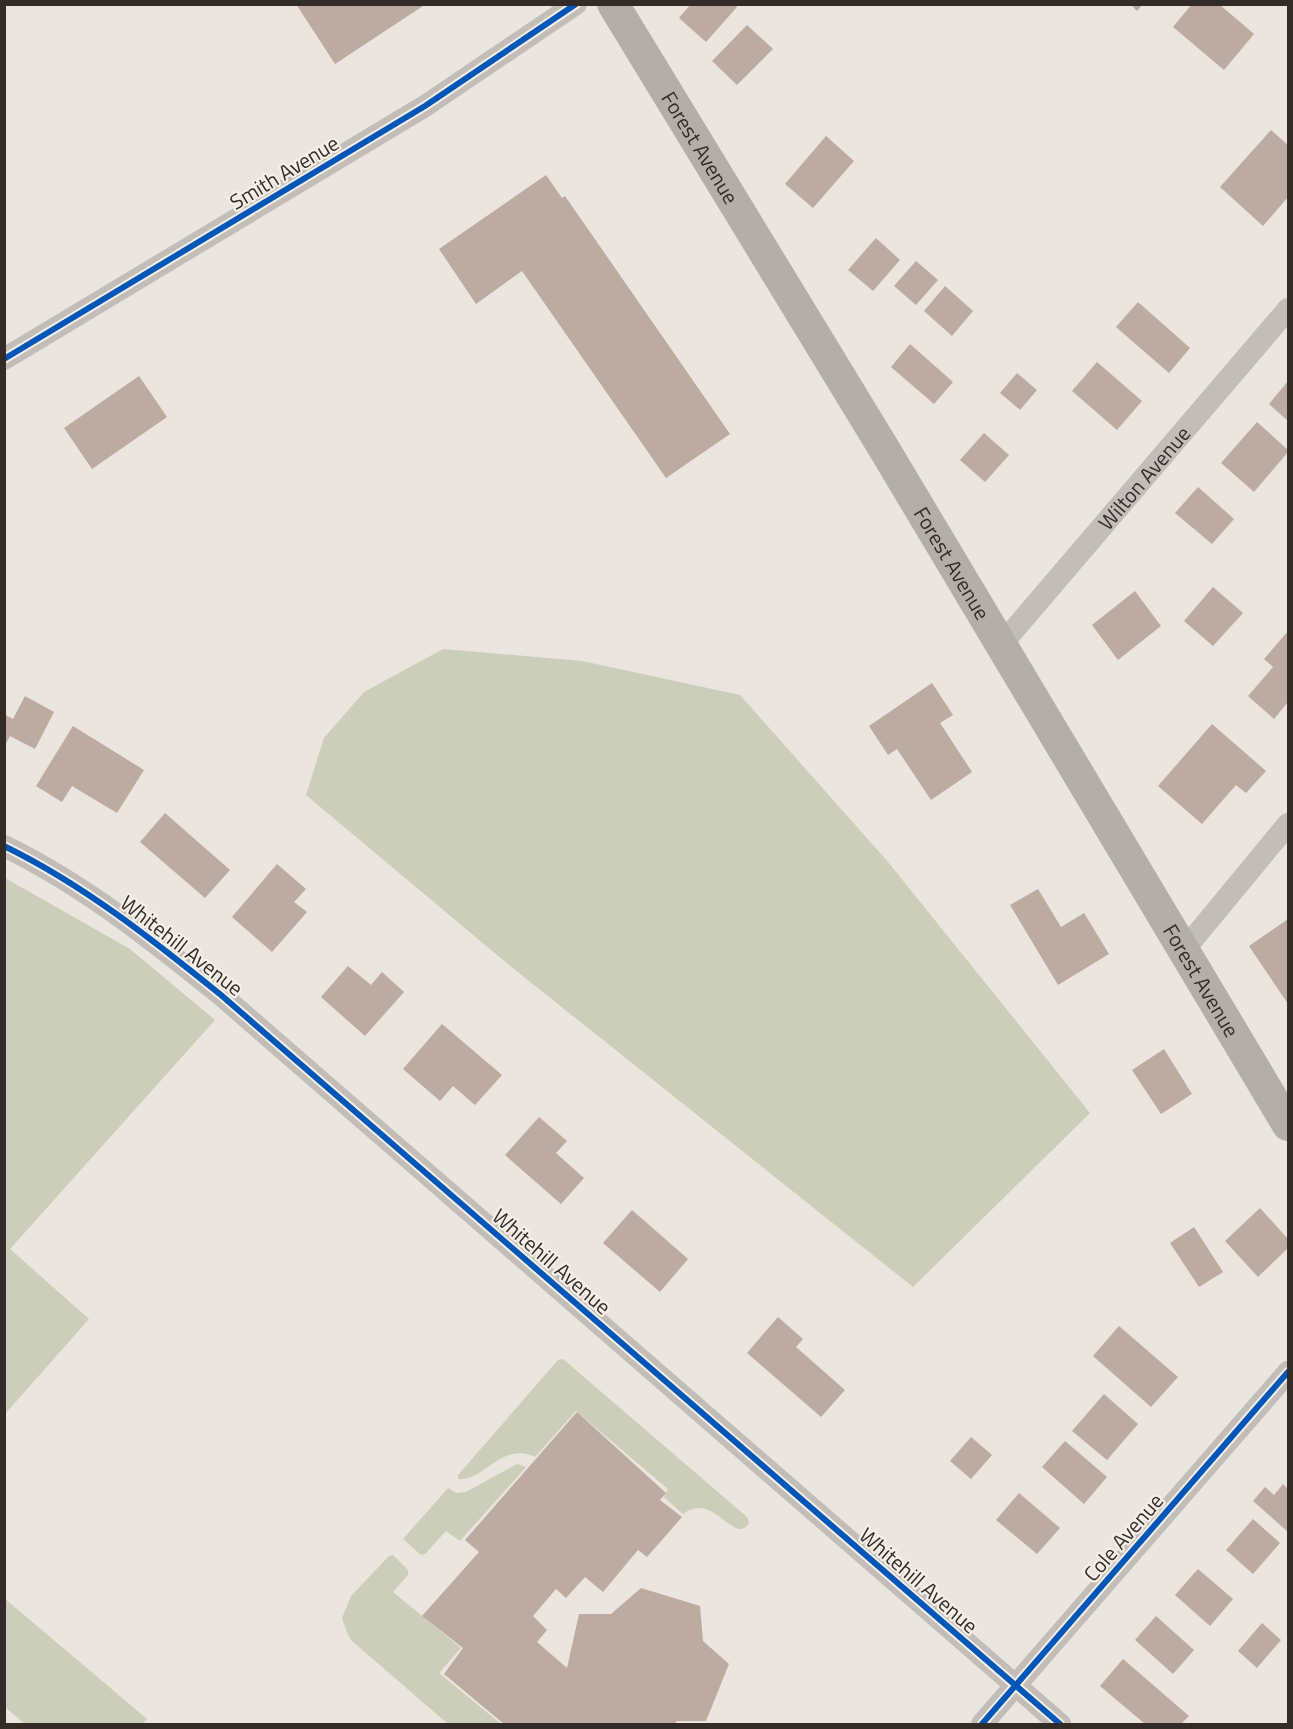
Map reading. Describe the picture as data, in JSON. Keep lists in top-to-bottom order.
{
  "streets": {
    "main road": ["Forest Avenue"],
    "street": [
      "Smith Avenue",
      "Wilton Avenue",
      "Whitehill Avenue",
      "Cole Avenue"
    ]
  },
  "crossings": [
    ["Forest Avenue", "Wilton Avenue"],
    ["Whitehill Avenue", "Cole Avenue"]
  ]
}
